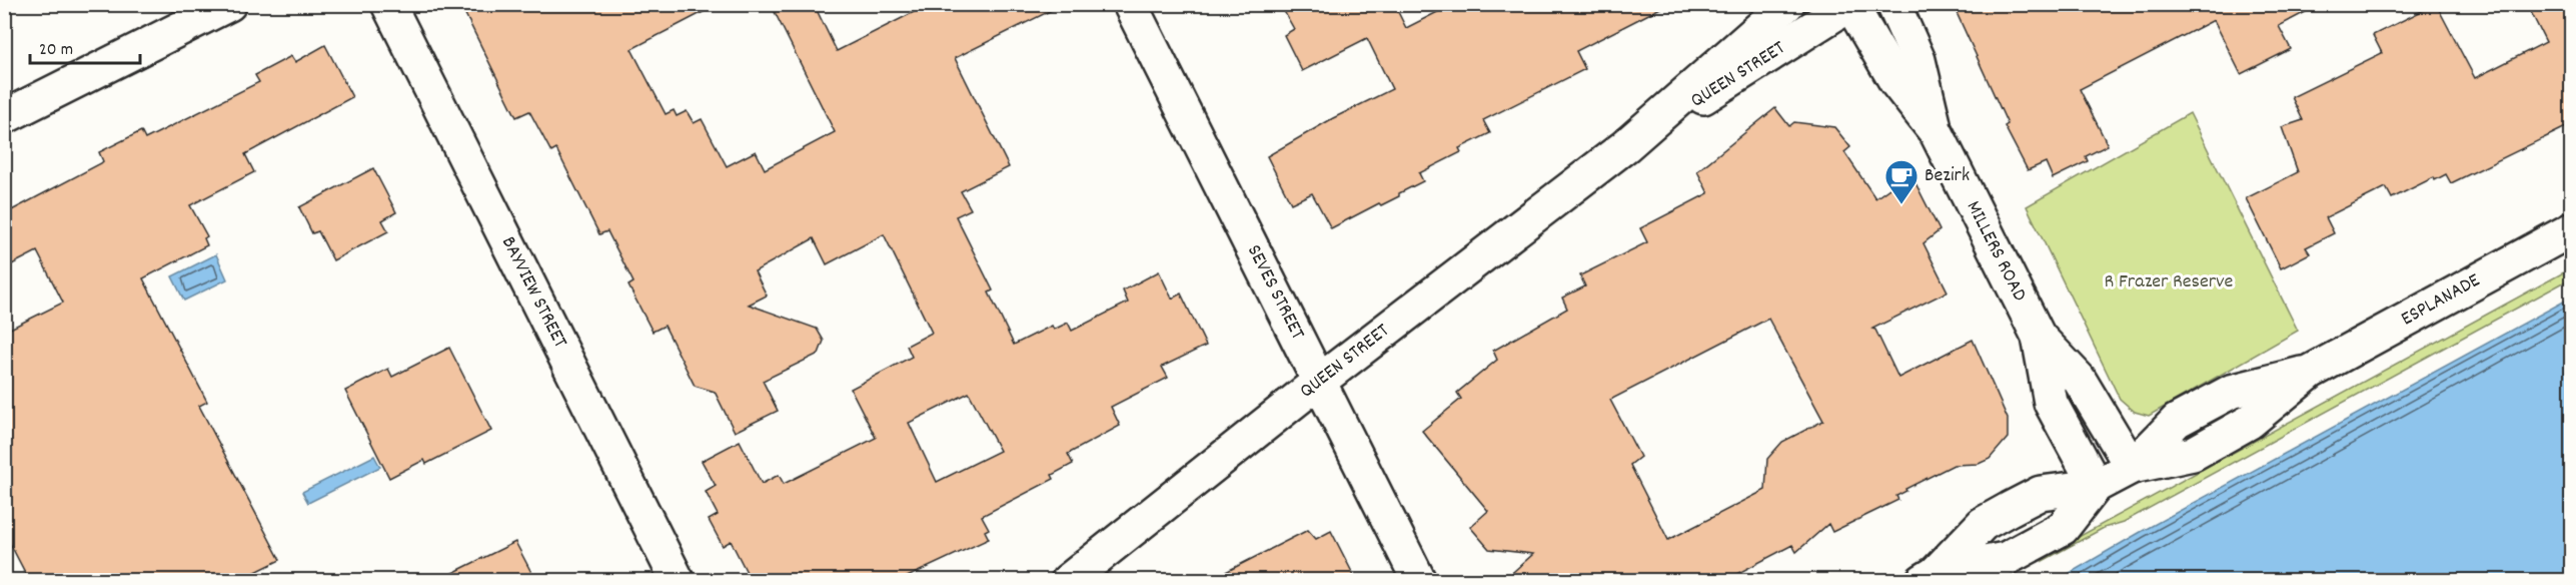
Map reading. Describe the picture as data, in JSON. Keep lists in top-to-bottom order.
{
  "streets": {
    "street": [
      "QUEEN STREET",
      "MILLERS ROAD",
      "BAYVIEW STREET",
      "SEVES STREET",
      "ESPLANADE"
    ]
  },
  "crossings": [
    ["QUEEN STREET", "MILLERS ROAD"],
    ["QUEEN STREET", "SEVES STREET"],
    ["MILLERS ROAD", "ESPLANADE"]
  ],
  "parks": ["R Frazer Reserve"],
  "places": {
    "cafe": ["Bezirk"]
  },
  "scale_bar": "20 m"
}
